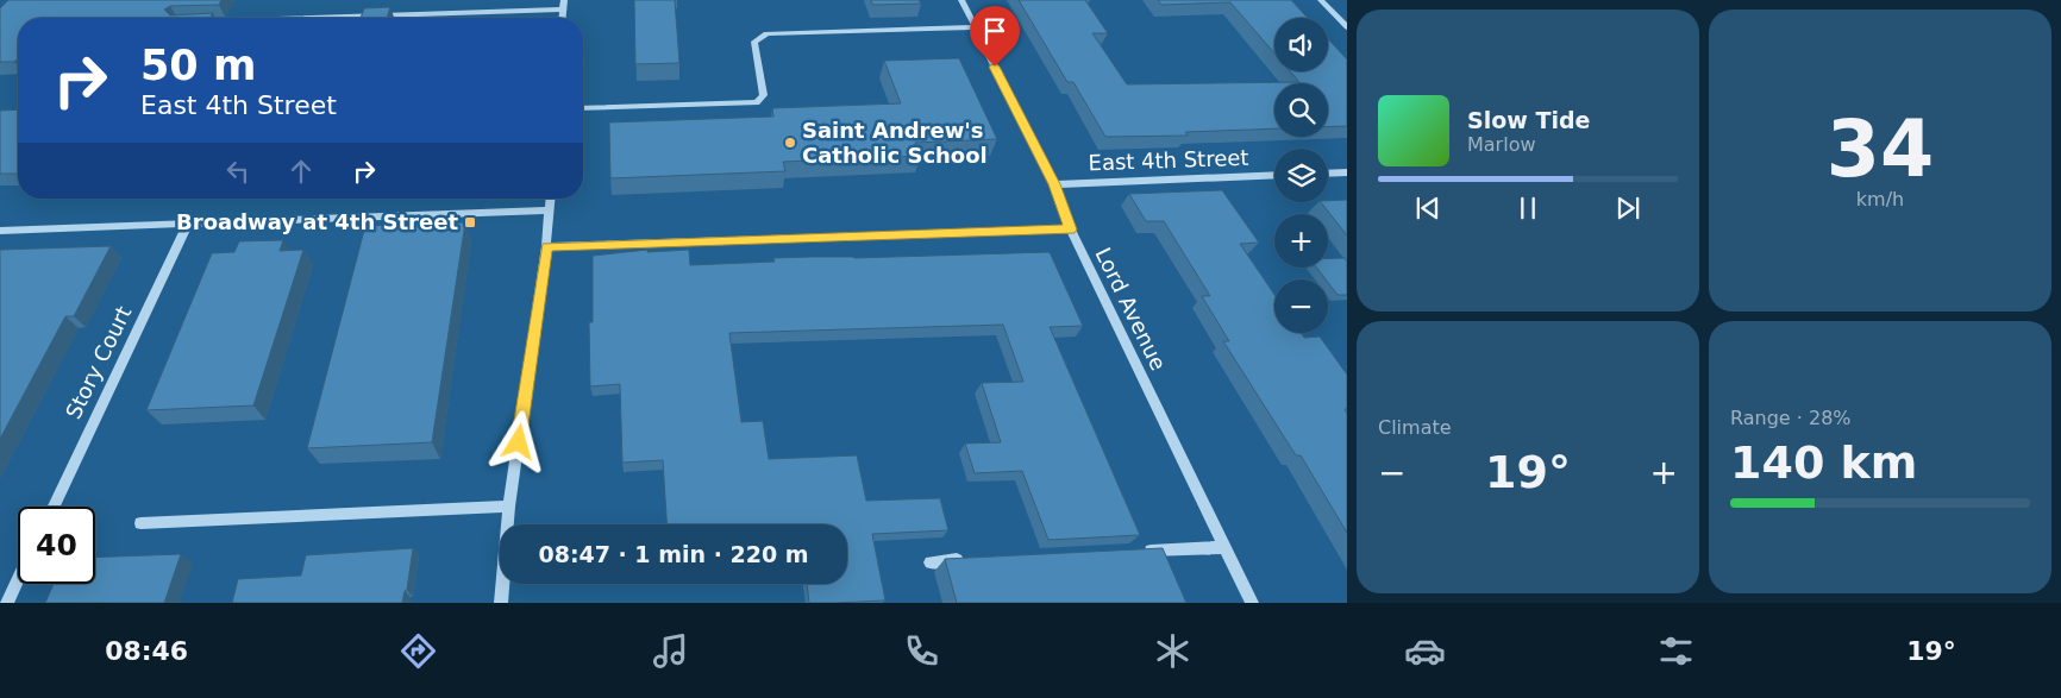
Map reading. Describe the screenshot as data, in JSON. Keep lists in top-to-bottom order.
{
  "streets": {
    "street": ["East 4th Street", "Lord Avenue", "Story Court"]
  },
  "crossings": [
    ["East 4th Street", "Lord Avenue"]
  ],
  "places": {
    "other": ["Saint Andrew's Catholic School"],
    "transit": ["Broadway at 4th Street"]
  },
  "page": {
    "tile": [
      ["34", "km/h"],
      "Climate",
      ["Range · 28%", "140 km"]
    ],
    "map_buttons": ["+", "−"],
    "turn": ["50 m", "East 4th Street"],
    "song": ["Slow Tide", "Marlow"],
    "heat": ["−", "19°", "+"],
    "limit": "40",
    "trip": "08:47 · 1 min · 220 m",
    "tabs": ["08:46", "19°"]
  }
}
